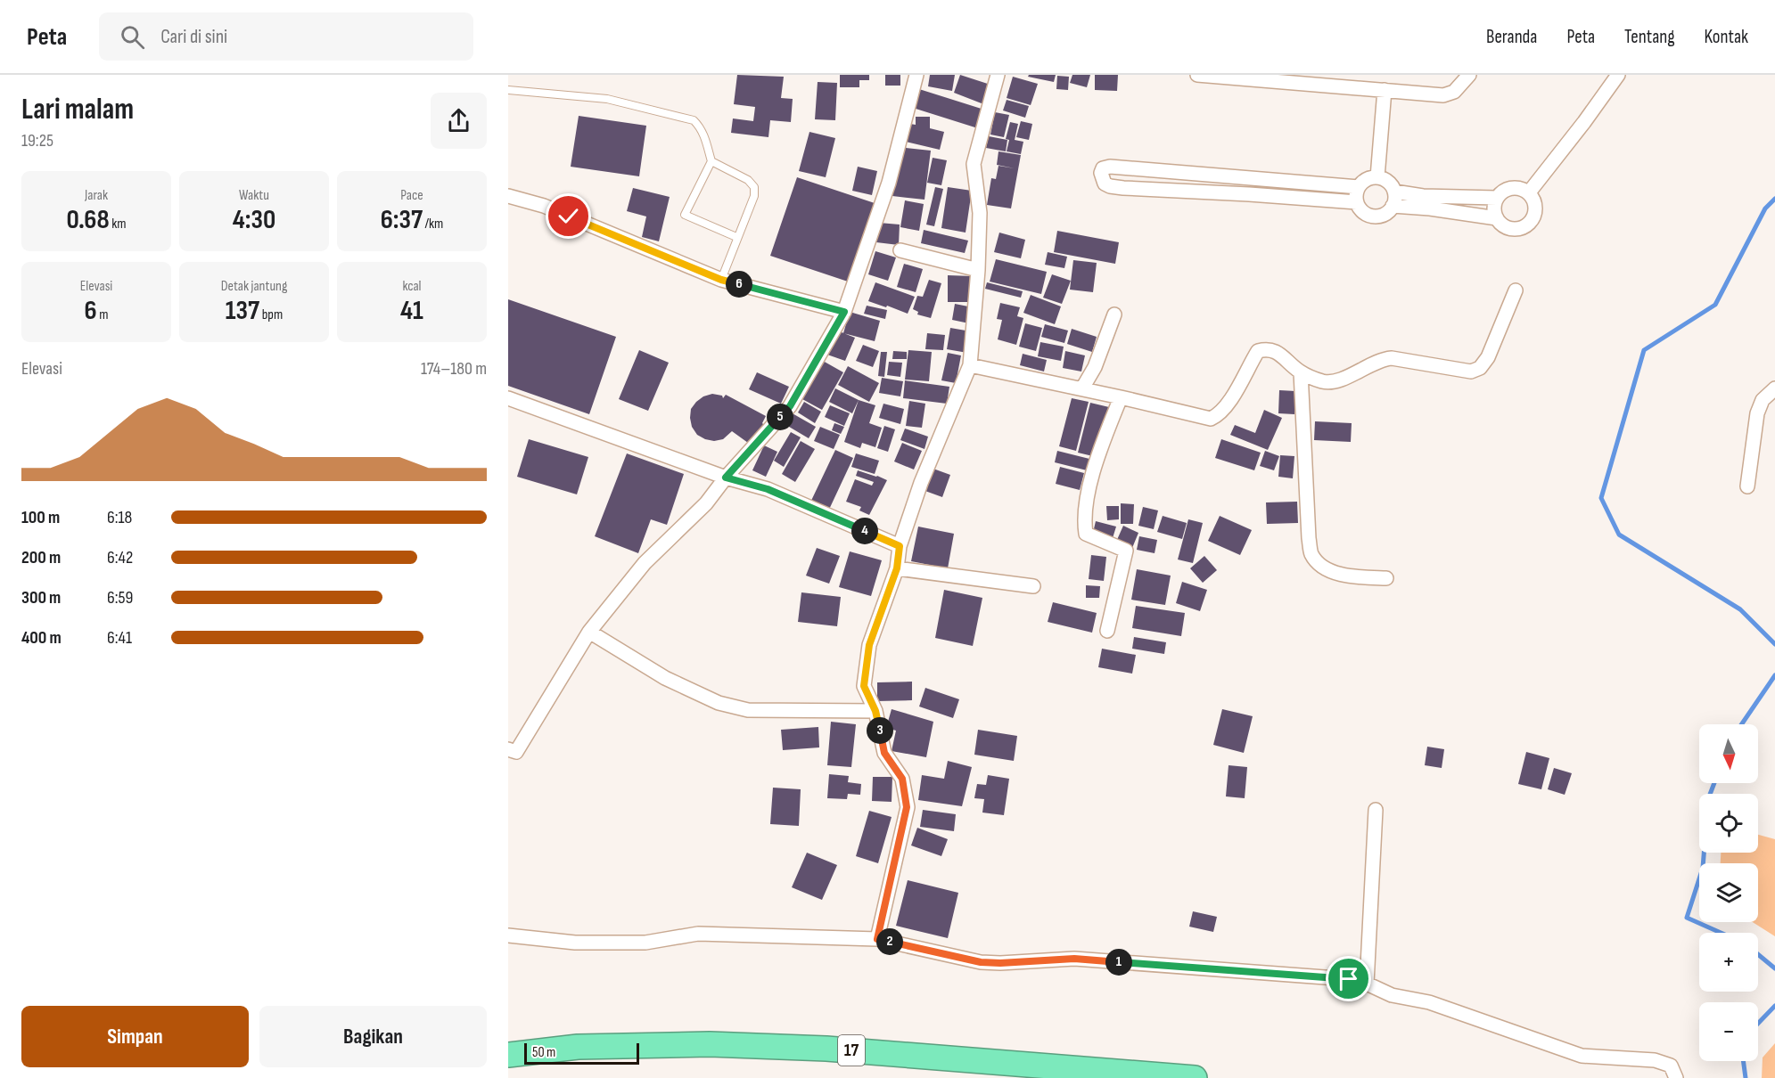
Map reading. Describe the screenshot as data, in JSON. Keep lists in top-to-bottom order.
{
  "streets": {
    "highway": ["17"]
  },
  "scale_bar": "50 m",
  "north": "bottom",
  "page": {
    "header": "Peta",
    "search": "Cari di sini",
    "nav": [
      "Beranda",
      "Peta",
      "Tentang",
      "Kontak"
    ],
    "heading": ["Lari malam", "19:25"],
    "stats": [
      ["Jarak", "0.68 km"],
      ["Waktu", "4:30"],
      ["Pace", "6:37 /km"],
      ["Elevasi", "6 m"],
      ["Detak jantung", "137 bpm"],
      ["kcal", "41"]
    ],
    "pins": [
      "6",
      "5",
      "4",
      "3",
      "2",
      "1"
    ],
    "chart": ["Elevasi", "174–180 m"],
    "list": [
      {
        "name": "100 m",
        "note": "6:18"
      },
      {
        "name": "200 m",
        "note": "6:42"
      },
      {
        "name": "300 m",
        "note": "6:59"
      },
      {
        "name": "400 m",
        "note": "6:41"
      }
    ],
    "map_buttons": ["+", "−"],
    "buttons": ["Simpan", "Bagikan"],
    "scale": "50 m"
  }
}
